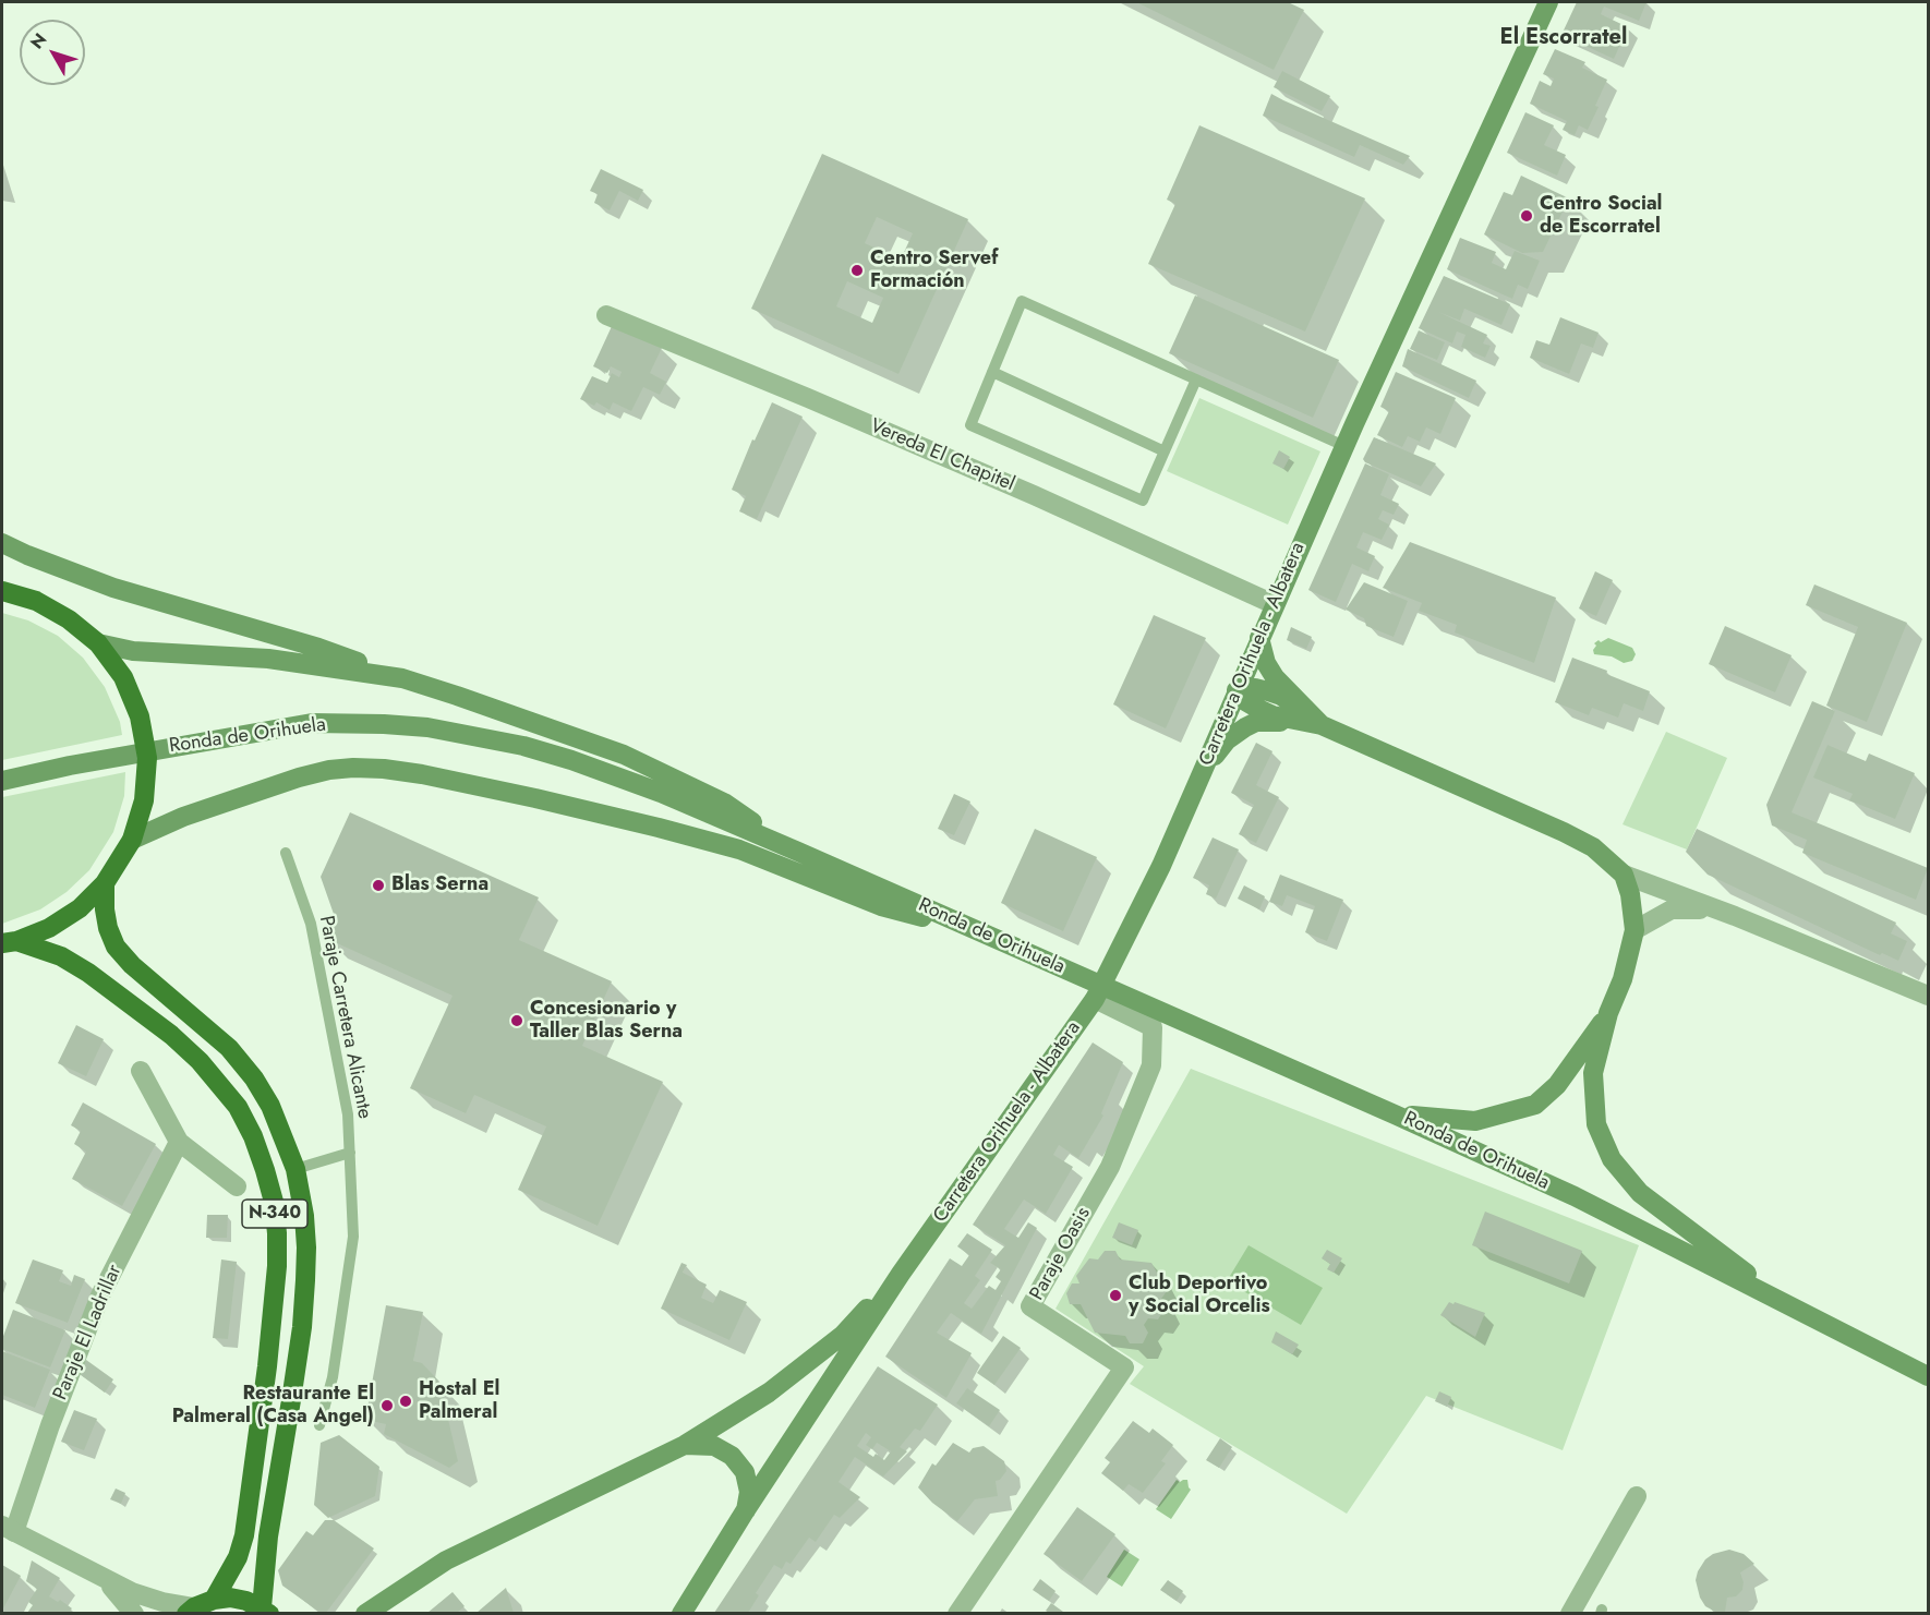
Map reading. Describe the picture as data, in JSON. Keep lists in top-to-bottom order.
{
  "streets": {
    "highway": ["N-340"],
    "main road": ["Carretera Orihuela - Albatera", "Ronda de Orihuela"],
    "street": ["Vereda El Chapitel", "Paraje Oasis", "Paraje El Ladrillar"],
    "lane": ["Paraje Carretera Alicante"]
  },
  "crossings": [
    ["Vereda El Chapitel", "Carretera Orihuela - Albatera"],
    ["Carretera Orihuela - Albatera", "Paraje Oasis"]
  ],
  "districts": ["El Escorratel"],
  "places": [
    "Centro Social de Escorratel",
    "Centro Servef Formación",
    "Blas Serna",
    "Concesionario y Taller Blas Serna",
    "Club Deportivo y Social Orcelis",
    "Hostal El Palmeral",
    "Restaurante El Palmeral (Casa Angel)"
  ],
  "north": "top left"
}
